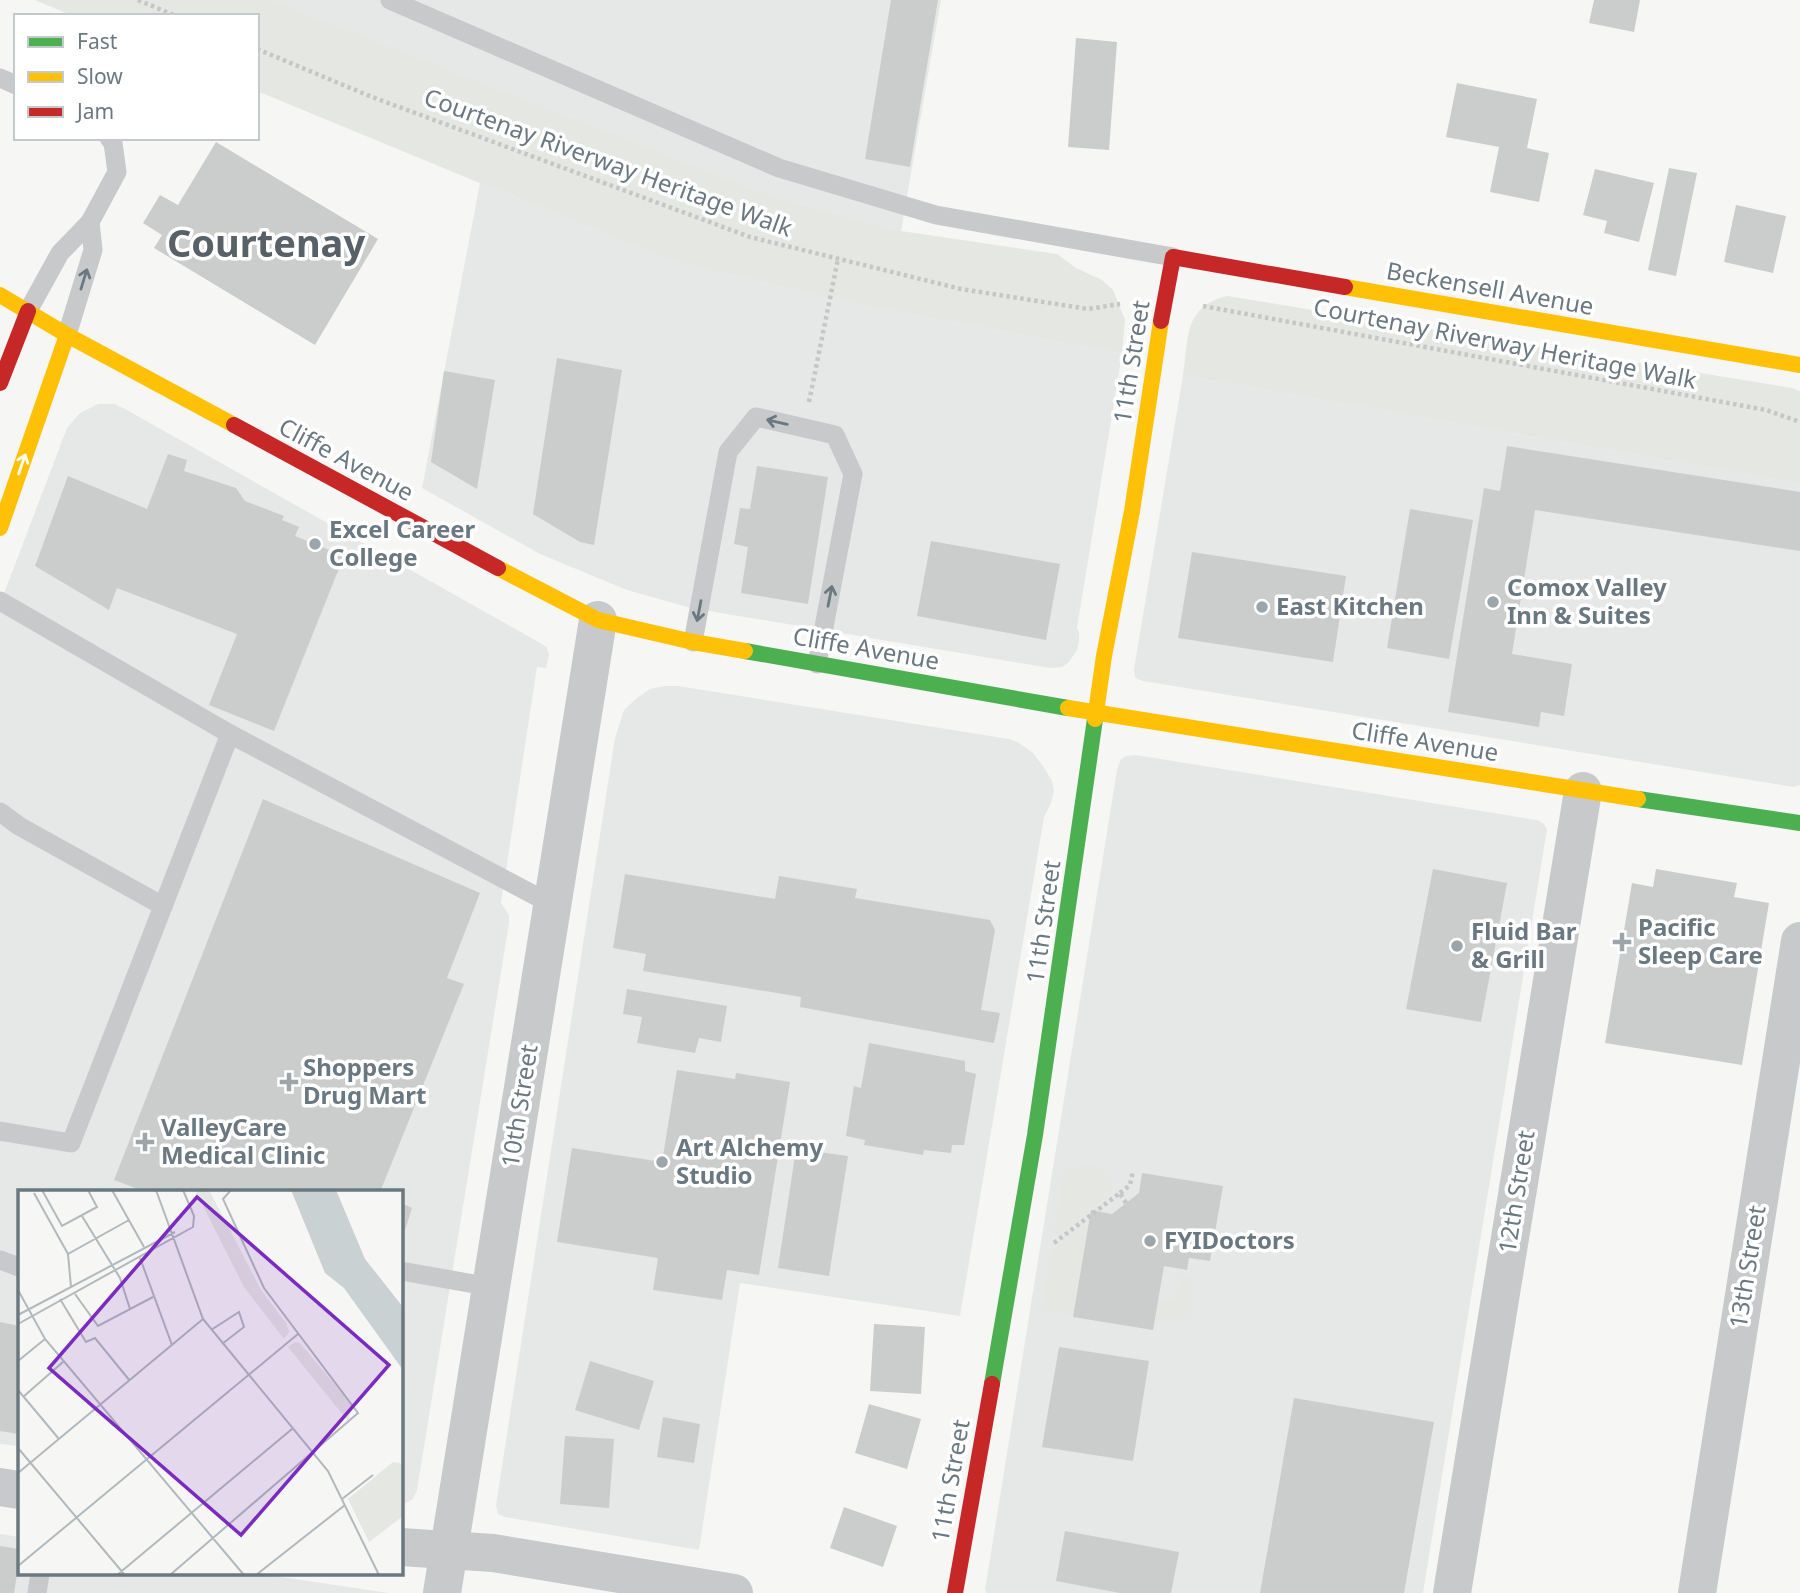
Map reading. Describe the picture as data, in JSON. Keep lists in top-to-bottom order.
{
  "streets": {
    "street": [
      "Beckensell Avenue",
      "11th Street",
      "Cliffe Avenue",
      "10th Street",
      "12th Street",
      "13th Street"
    ],
    "path": ["Courtenay Riverway Heritage Walk"]
  },
  "crossings": [
    ["Beckensell Avenue", "11th Street"],
    ["11th Street", "Cliffe Avenue"],
    ["Cliffe Avenue", "10th Street"],
    ["Cliffe Avenue", "12th Street"]
  ],
  "districts": ["Courtenay"],
  "places": {
    "other": [
      "Excel Career College",
      "Comox Valley Inn & Suites",
      "East Kitchen",
      "Fluid Bar & Grill",
      "Art Alchemy Studio",
      "FYIDoctors"
    ],
    "health": ["Pacific Sleep Care", "Shoppers Drug Mart", "ValleyCare Medical Clinic"]
  },
  "legend": ["Fast", "Slow", "Jam"]
}
